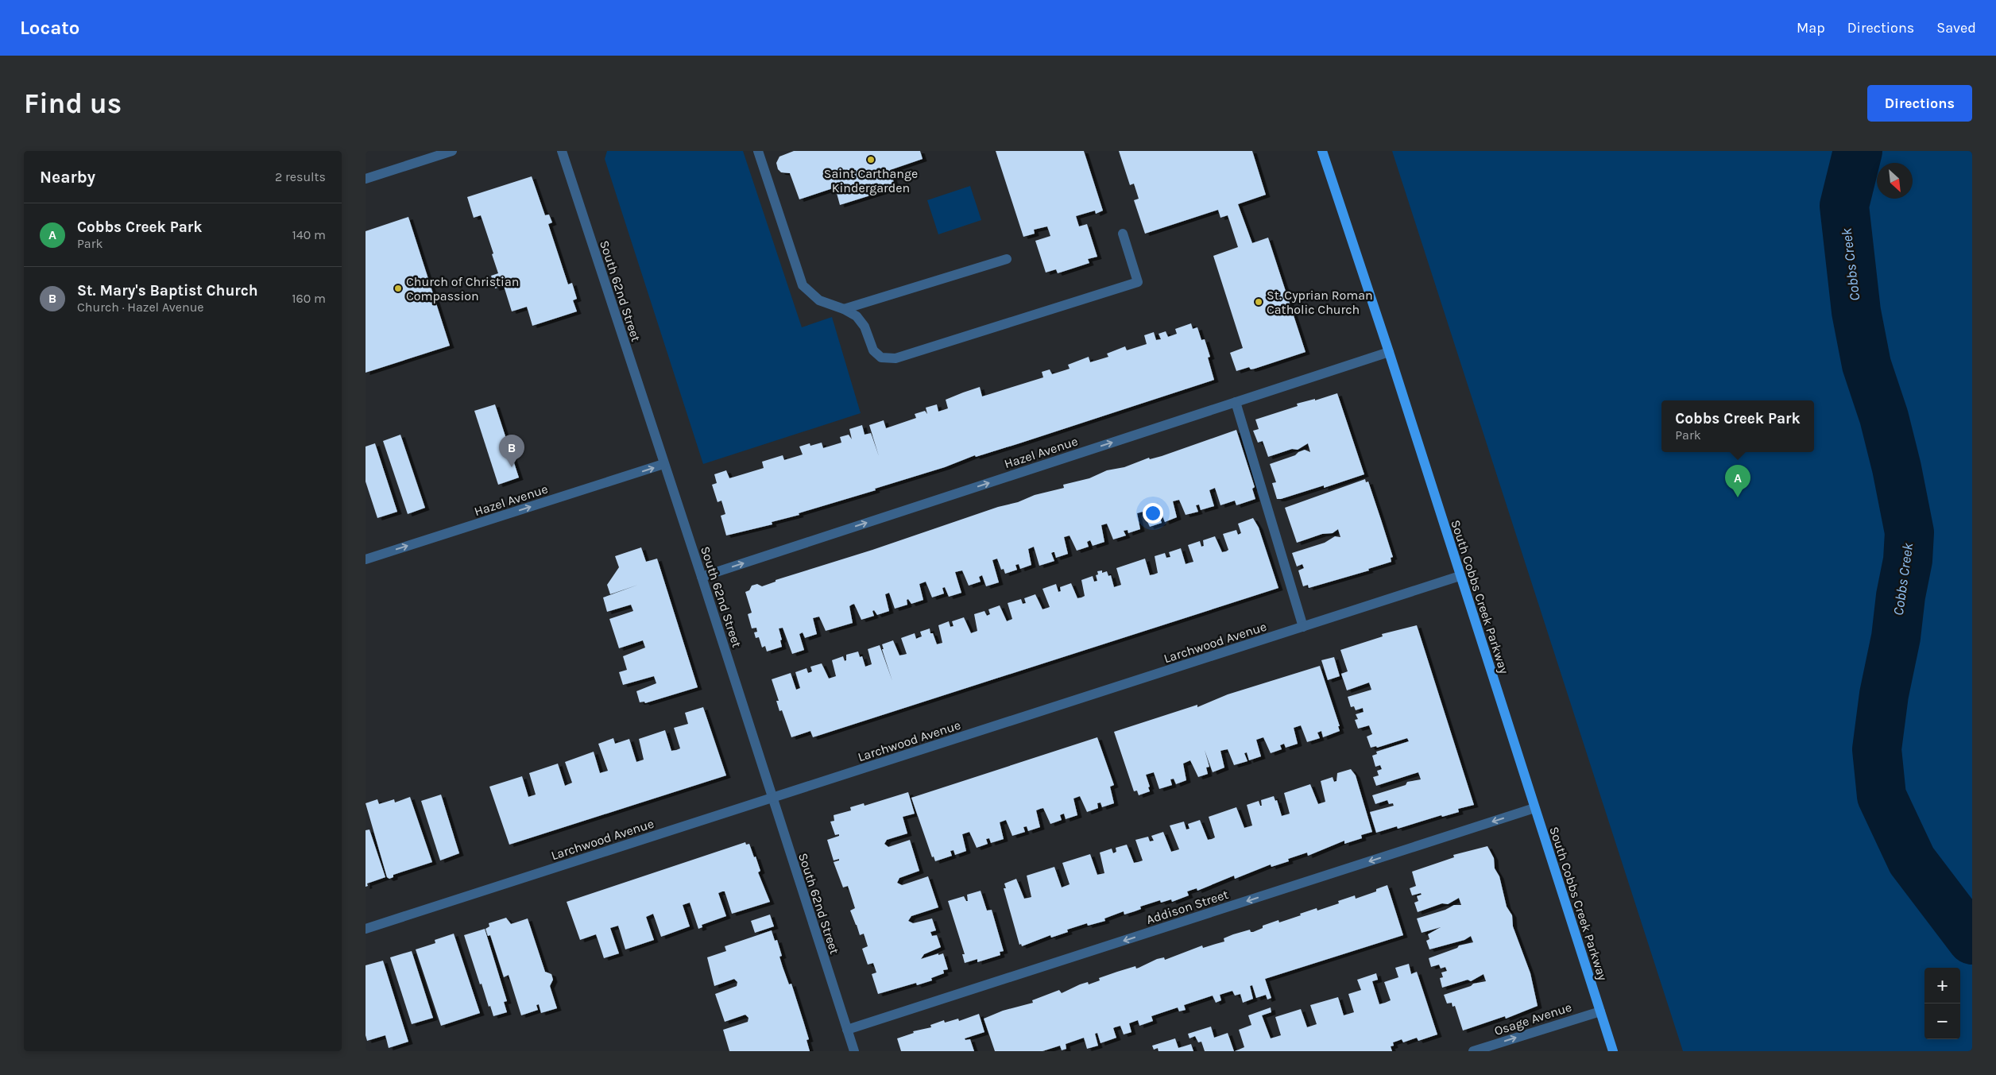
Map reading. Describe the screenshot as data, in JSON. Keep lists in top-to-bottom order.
{
  "streets": {
    "main road": ["South Cobbs Creek Parkway"],
    "street": [
      "South 62nd Street",
      "Hazel Avenue",
      "Larchwood Avenue",
      "Addison Street",
      "Osage Avenue"
    ]
  },
  "crossings": [
    ["South 62nd Street", "Hazel Avenue"],
    ["South 62nd Street", "Larchwood Avenue"],
    ["South 62nd Street", "Addison Street"],
    ["Hazel Avenue", "South Cobbs Creek Parkway"],
    ["South Cobbs Creek Parkway", "Larchwood Avenue"],
    ["South Cobbs Creek Parkway", "Addison Street"],
    ["South Cobbs Creek Parkway", "Osage Avenue"]
  ],
  "one_way": ["Hazel Avenue", "Addison Street", "Osage Avenue"],
  "water": ["Cobbs Creek"],
  "places": ["Saint Carthange Kindergarden", "Church of Christian Compassion", "St. Cyprian Roman Catholic Church"],
  "north": "bottom right",
  "page": {
    "header": "Locato",
    "nav": ["Map", "Directions", "Saved"],
    "buttons": "Directions",
    "title": "Find us",
    "heading": ["Nearby", "2 results"],
    "list": [
      {
        "mark": "A",
        "name": "Cobbs Creek Park",
        "note": "Park",
        "value": "140 m"
      },
      {
        "mark": "B",
        "name": "St. Mary's Baptist Church",
        "note": "Church · Hazel Avenue",
        "value": "160 m"
      }
    ],
    "popup": ["Cobbs Creek Park", "Park"],
    "pins": ["B", "A"],
    "map_buttons": ["+", "−"]
  }
}
